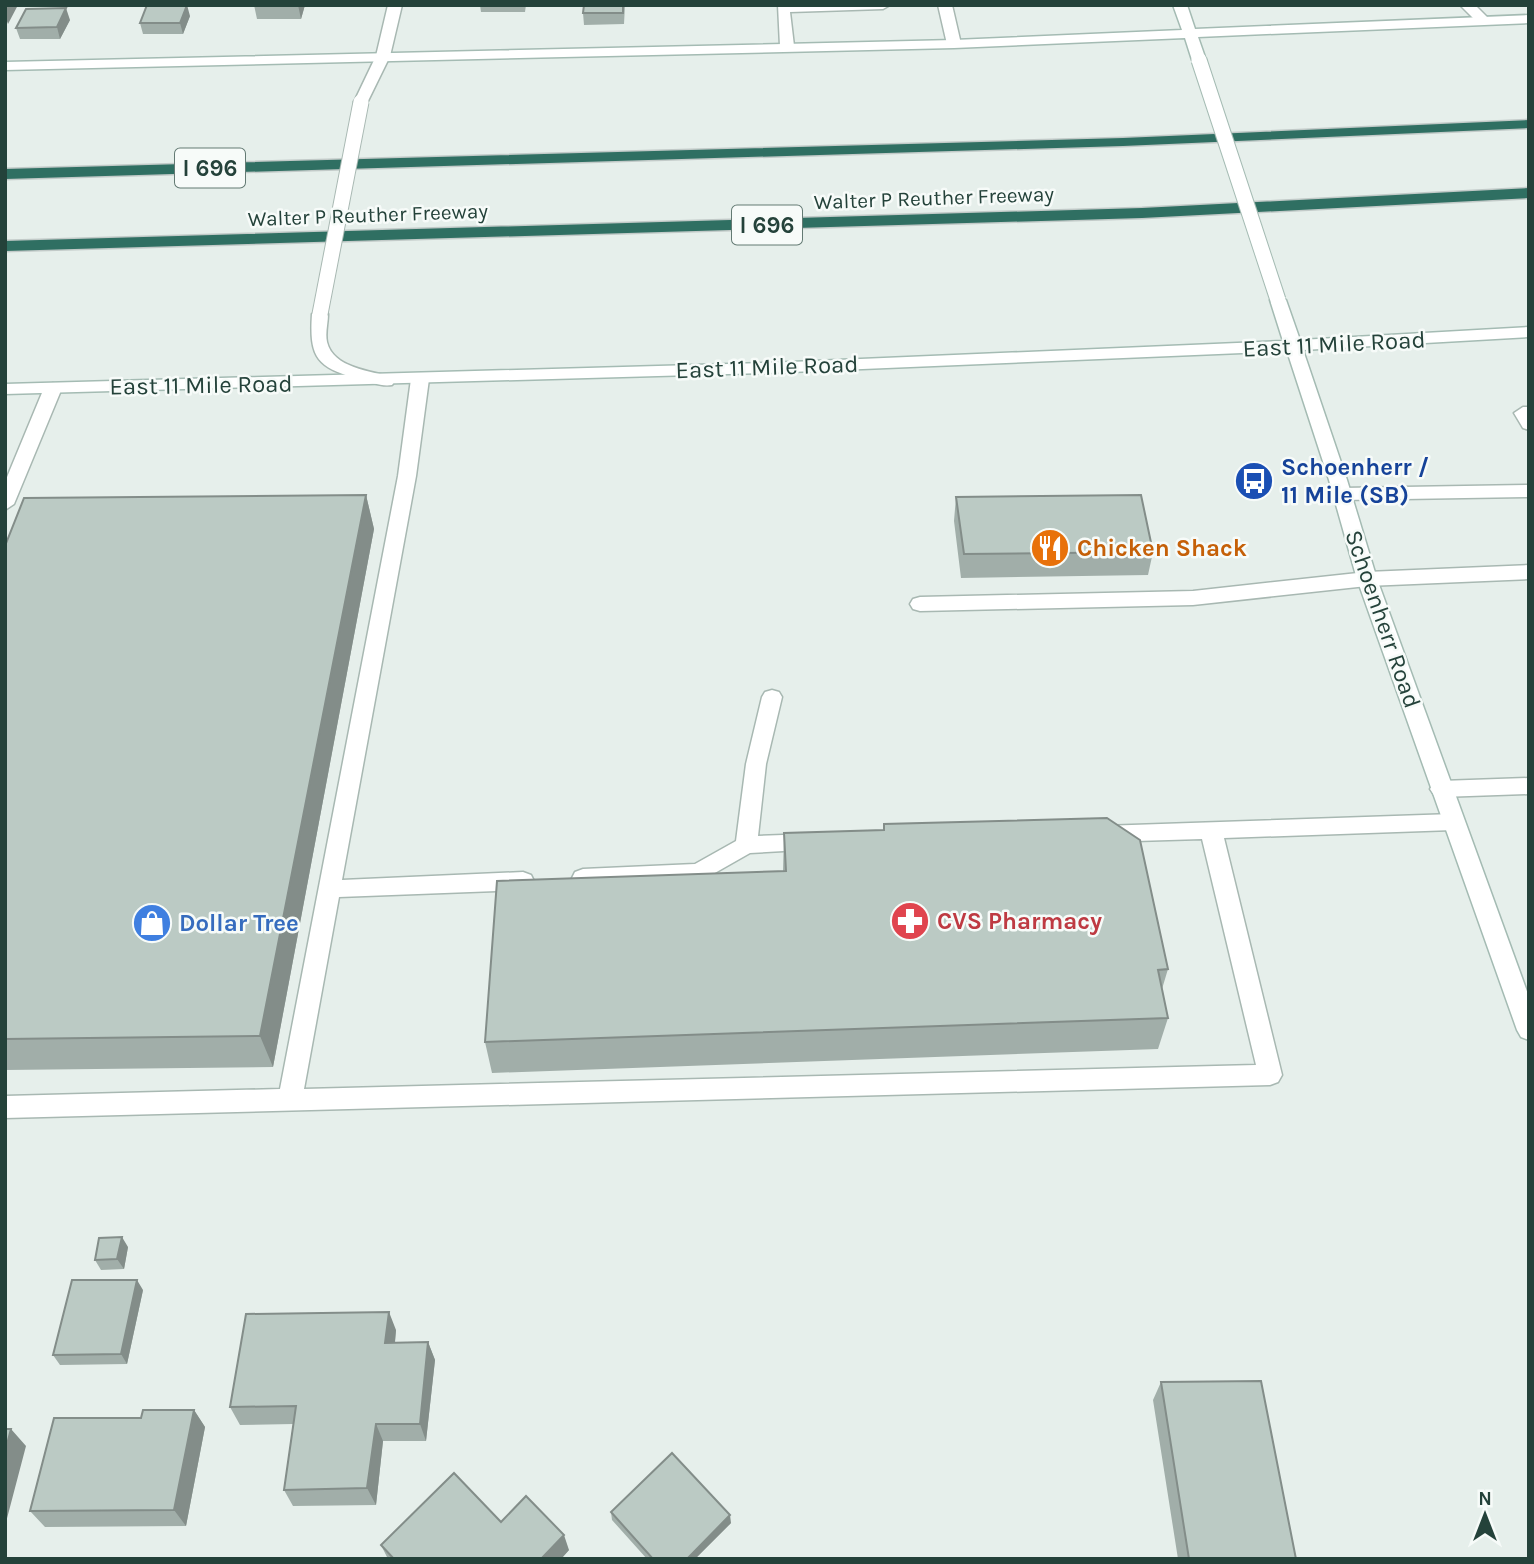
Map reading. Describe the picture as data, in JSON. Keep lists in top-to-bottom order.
{
  "streets": {
    "highway": ["I 696", "Walter P Reuther Freeway"],
    "main road": ["East 11 Mile Road", "Schoenherr Road"]
  },
  "crossings": [
    ["East 11 Mile Road", "Schoenherr Road"]
  ],
  "places": {
    "bus stop": ["Schoenherr / 11 Mile (SB)"],
    "restaurant": ["Chicken Shack"],
    "pharmacy": ["CVS Pharmacy"],
    "shop": ["Dollar Tree"]
  },
  "north": "top"
}
